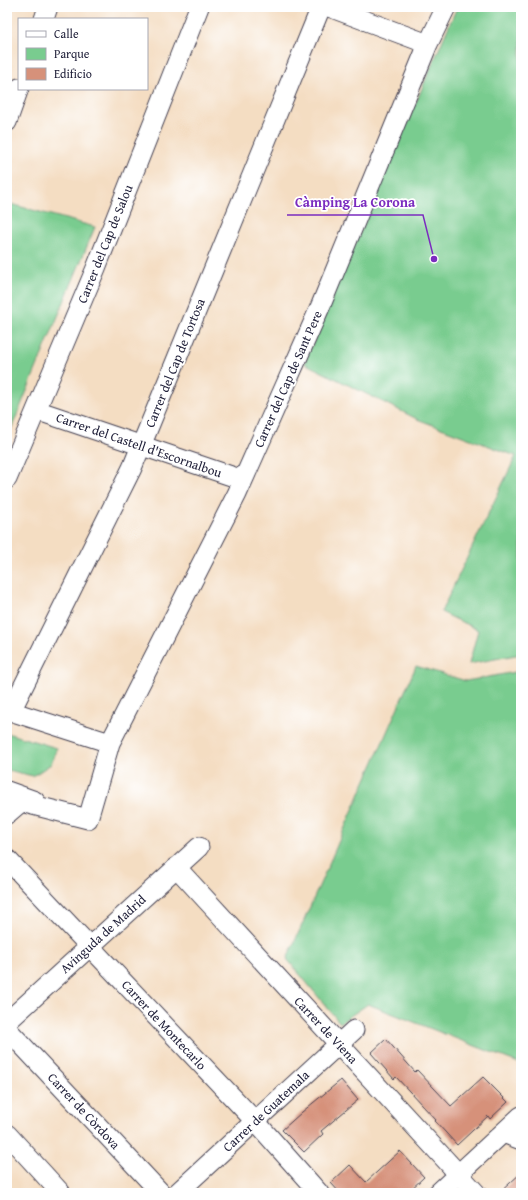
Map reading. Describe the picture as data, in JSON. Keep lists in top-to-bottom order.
{
  "streets": {
    "street": [
      "Carrer del Cap de Salou",
      "Carrer del Cap de Tortosa",
      "Carrer del Cap de Sant Pere",
      "Carrer del Castell d'Escornalbou",
      "Avinguda de Madrid",
      "Carrer de Montecarlo",
      "Carrer de Viena",
      "Carrer de Còrdova",
      "Carrer de Guatemala"
    ]
  },
  "crossings": [
    ["Carrer del Cap de Salou", "Carrer del Castell d'Escornalbou"],
    ["Carrer del Cap de Tortosa", "Carrer del Castell d'Escornalbou"],
    ["Carrer del Cap de Sant Pere", "Carrer del Castell d'Escornalbou"],
    ["Avinguda de Madrid", "Carrer de Montecarlo"],
    ["Avinguda de Madrid", "Carrer de Viena"],
    ["Carrer de Montecarlo", "Carrer de Guatemala"],
    ["Carrer de Viena", "Carrer de Guatemala"]
  ],
  "places": ["Càmping La Corona"],
  "legend": ["Calle", "Parque", "Edificio"]
}
